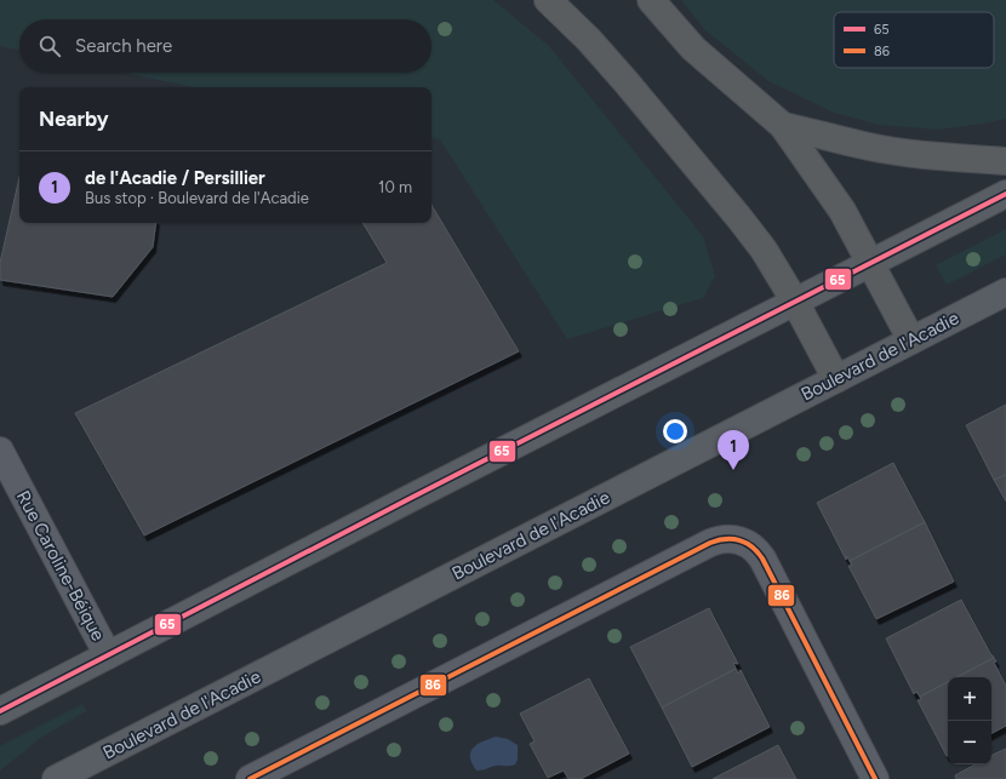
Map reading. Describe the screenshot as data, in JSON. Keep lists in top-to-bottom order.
{
  "streets": {
    "main road": ["Boulevard de l'Acadie"],
    "street": ["Rue Caroline-Béique"]
  },
  "lines": ["transit line 65", "transit line 86"],
  "legend": ["65", "86"],
  "page": {
    "search": "Search here",
    "heading": "Nearby",
    "list": [
      {
        "mark": "1",
        "name": "de l'Acadie / Persillier",
        "note": "Bus stop · Boulevard de l'Acadie",
        "value": "10 m"
      }
    ],
    "pins": "1",
    "map_buttons": ["+", "−"]
  }
}
